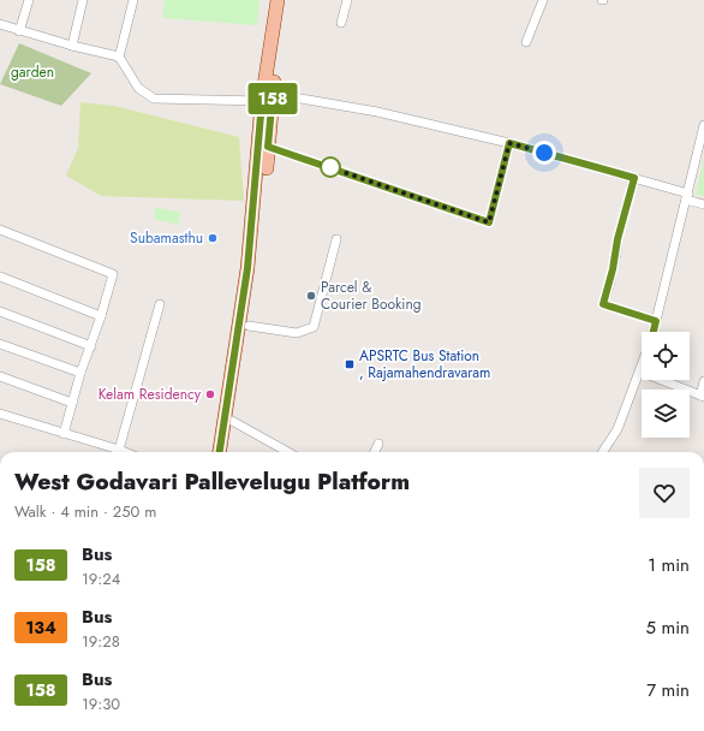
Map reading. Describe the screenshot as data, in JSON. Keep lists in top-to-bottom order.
{
  "parks": ["garden"],
  "places": {
    "other": ["Subamasthu", "Parcel & Courier Booking", "Kelam Residency"],
    "transit": ["APSRTC Bus Station , Rajamahendravaram"]
  },
  "lines": ["bus line 158"],
  "page": {
    "on_map": "158",
    "heading": ["West Godavari Pallevelugu Platform", "Walk · 4 min · 250 m"],
    "list": [
      {
        "mark": "158",
        "name": "Bus",
        "note": "19:24",
        "value": "1 min"
      },
      {
        "mark": "134",
        "name": "Bus",
        "note": "19:28",
        "value": "5 min"
      },
      {
        "mark": "158",
        "name": "Bus",
        "note": "19:30",
        "value": "7 min"
      }
    ]
  }
}
